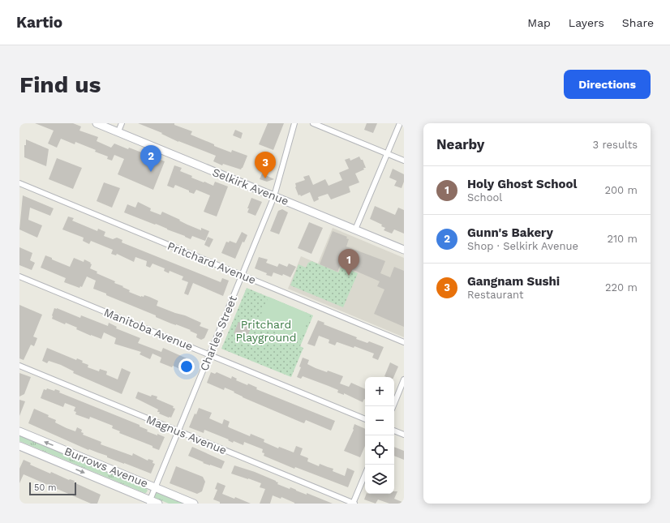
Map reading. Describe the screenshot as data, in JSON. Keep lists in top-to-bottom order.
{
  "streets": {
    "street": [
      "Selkirk Avenue",
      "Pritchard Avenue",
      "Manitoba Avenue",
      "Charles Street",
      "Magnus Avenue",
      "Burrows Avenue"
    ]
  },
  "crossings": [
    ["Selkirk Avenue", "Charles Street"],
    ["Pritchard Avenue", "Charles Street"],
    ["Manitoba Avenue", "Charles Street"],
    ["Charles Street", "Magnus Avenue"],
    ["Charles Street", "Burrows Avenue"]
  ],
  "parks": ["Pritchard Playground"],
  "scale_bar": "50 m",
  "page": {
    "header": "Kartio",
    "nav": ["Map", "Layers", "Share"],
    "buttons": "Directions",
    "title": "Find us",
    "heading": ["Nearby", "3 results"],
    "pins": ["2", "3", "1"],
    "list": [
      {
        "mark": "1",
        "name": "Holy Ghost School",
        "note": "School",
        "value": "200 m"
      },
      {
        "mark": "2",
        "name": "Gunn's Bakery",
        "note": "Shop · Selkirk Avenue",
        "value": "210 m"
      },
      {
        "mark": "3",
        "name": "Gangnam Sushi",
        "note": "Restaurant",
        "value": "220 m"
      }
    ],
    "map_buttons": ["+", "−"],
    "scale": "50 m"
  }
}
